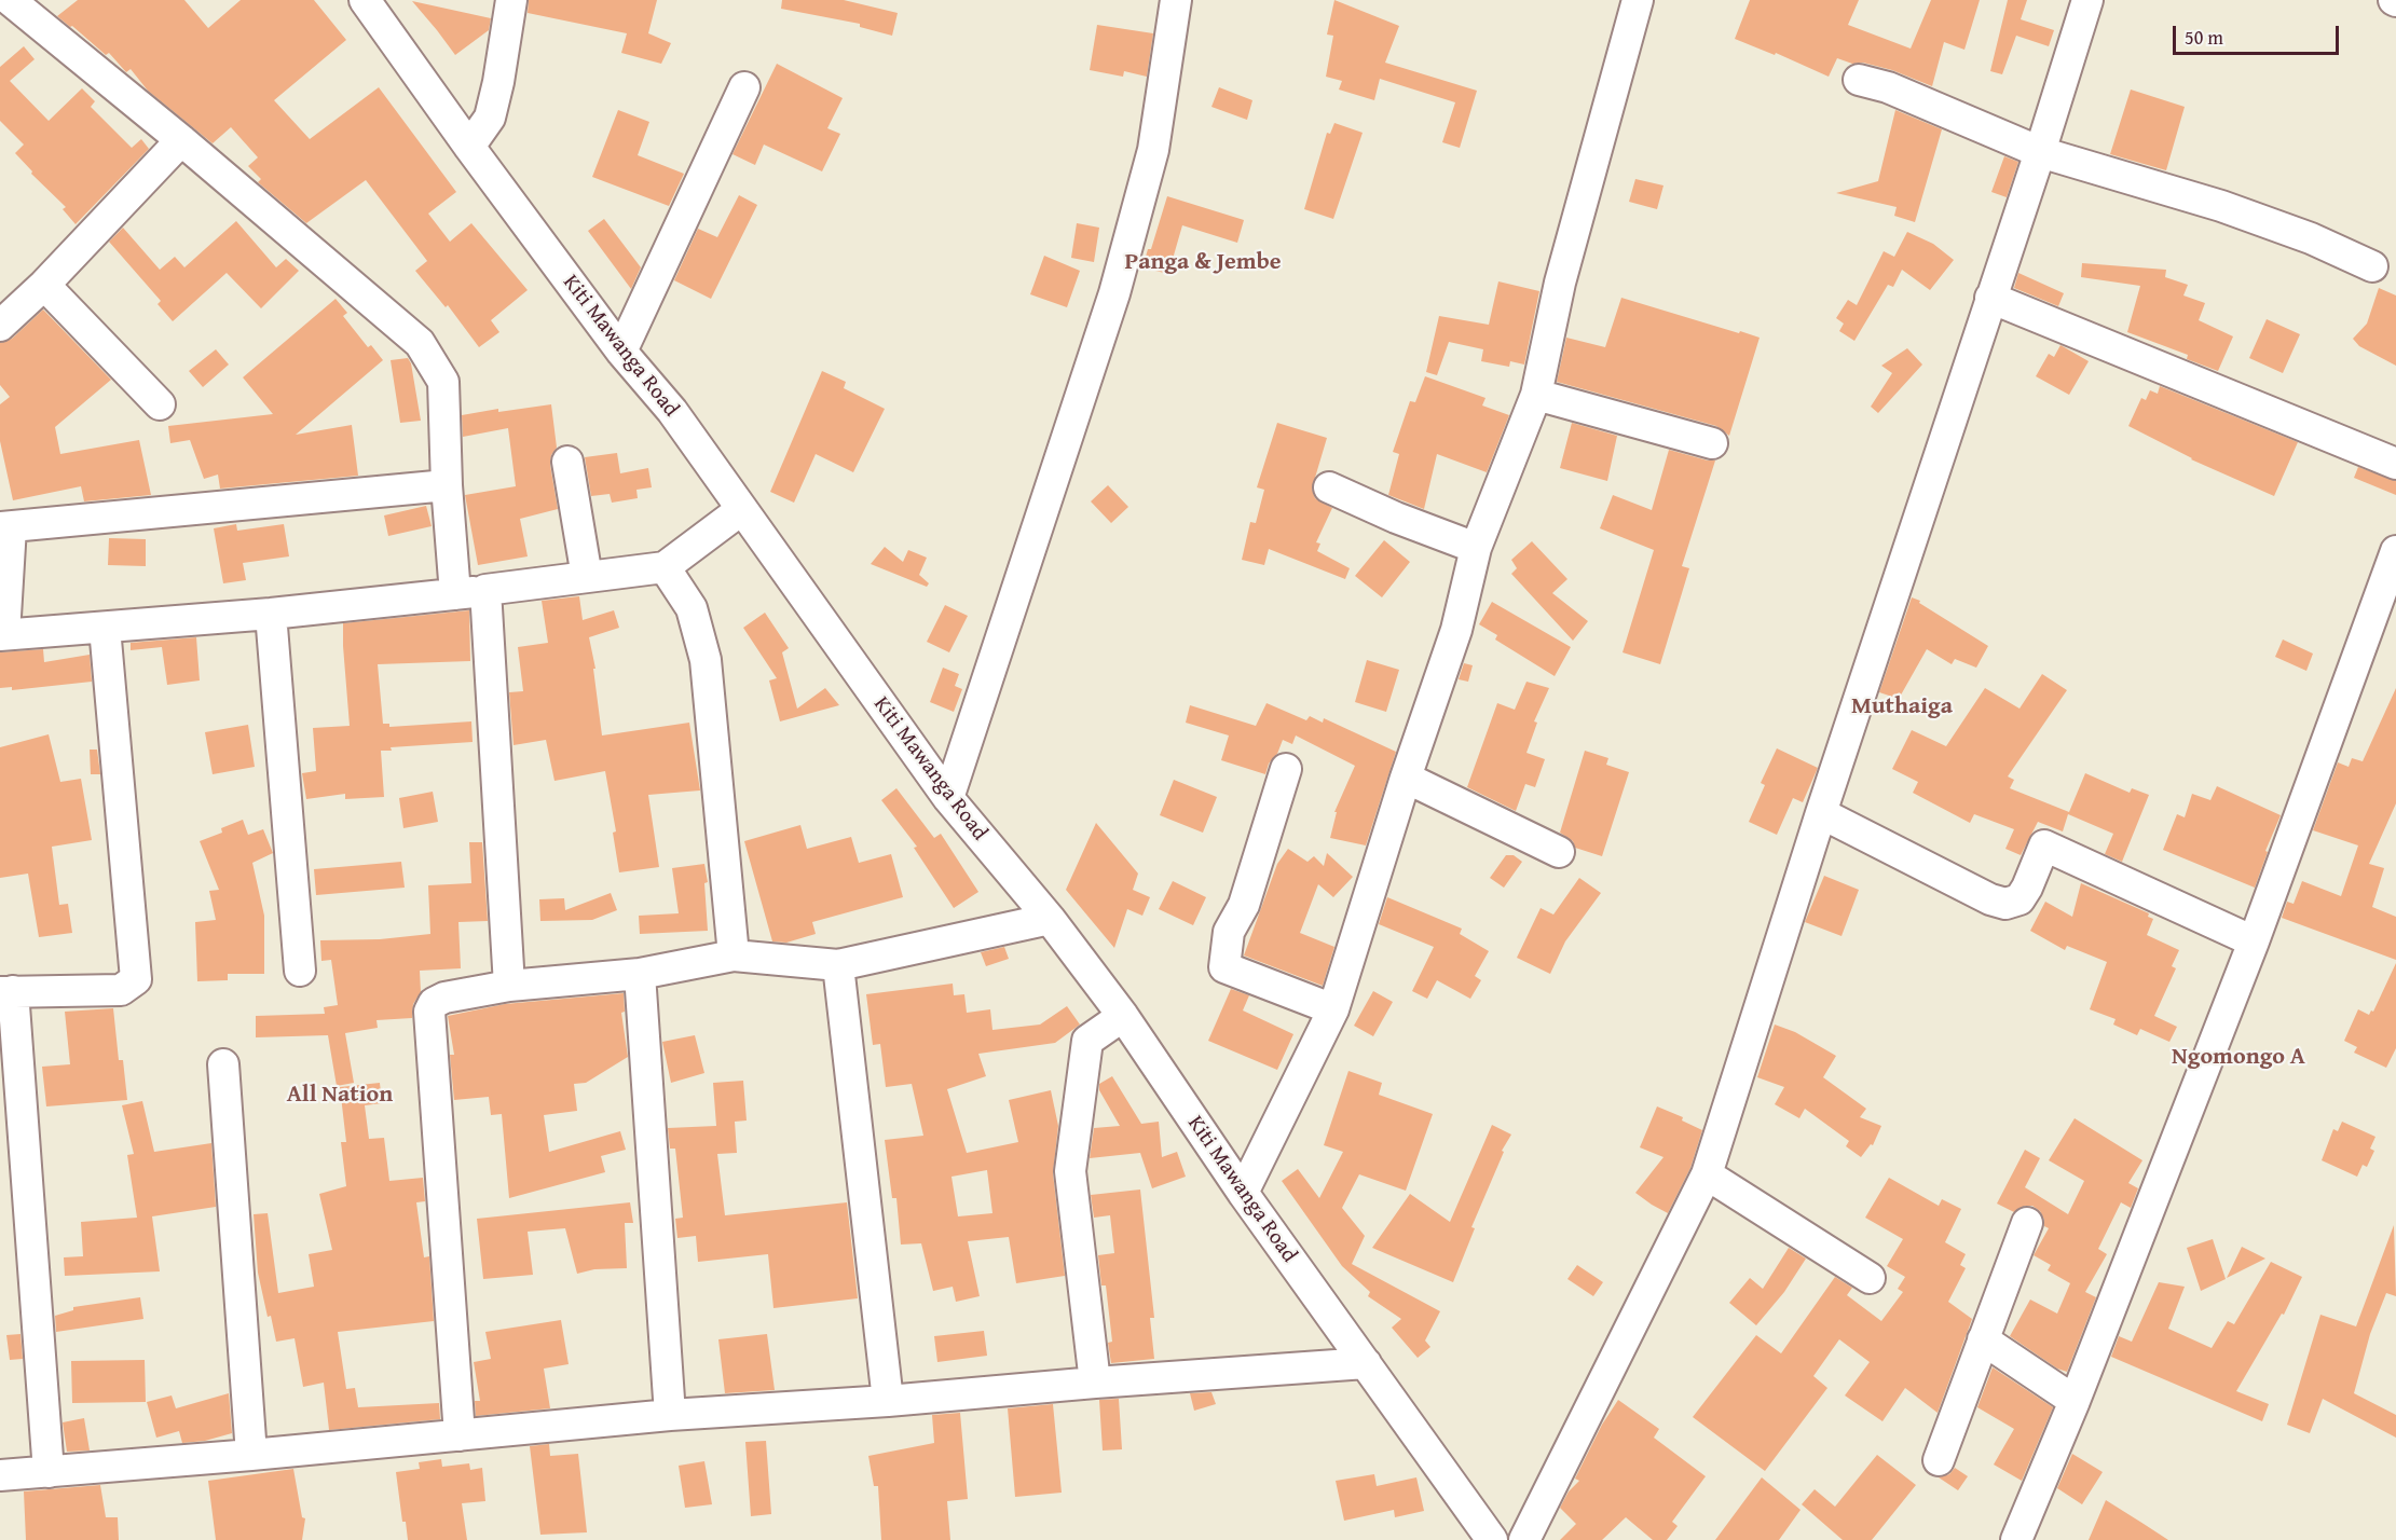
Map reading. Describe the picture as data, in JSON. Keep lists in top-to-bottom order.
{
  "streets": {
    "street": ["Kiti Mawanga Road"]
  },
  "districts": [
    "Panga & Jembe",
    "Muthaiga",
    "Ngomongo A",
    "All Nation"
  ],
  "scale_bar": "50 m"
}
